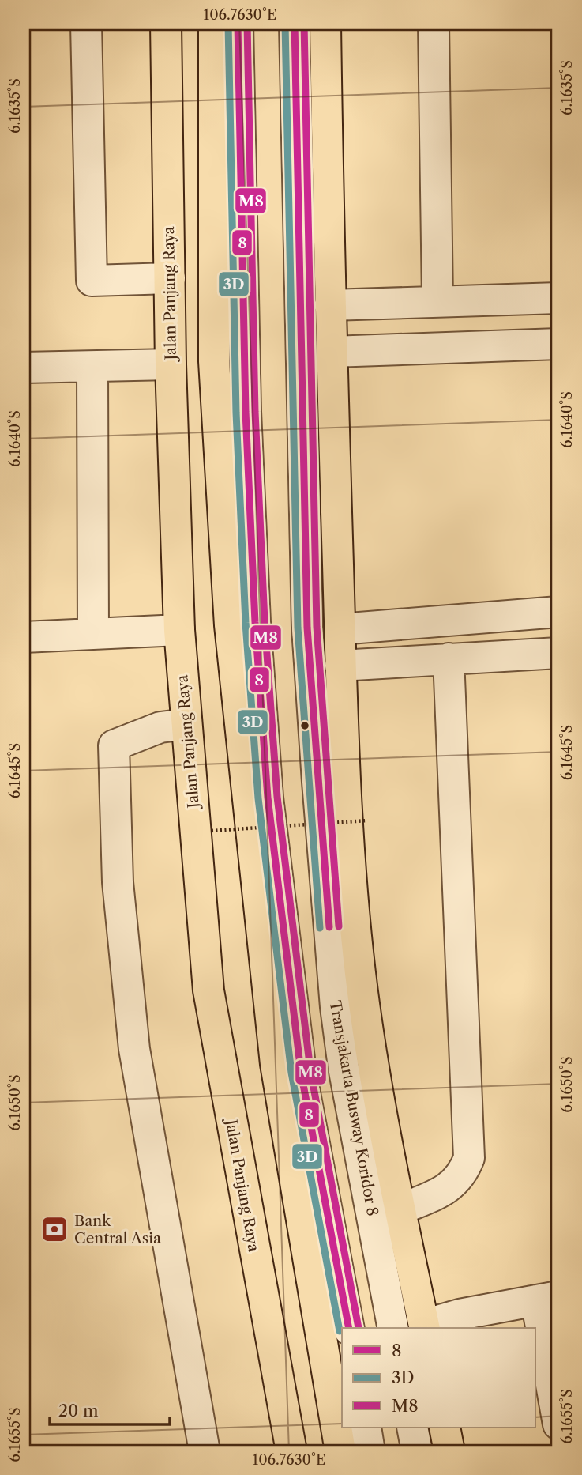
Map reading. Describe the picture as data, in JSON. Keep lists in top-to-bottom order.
{
  "streets": {
    "main road": ["Jalan Panjang Raya"],
    "lane": ["Transjakarta Busway Koridor 8"]
  },
  "places": {
    "bank": ["Bank Central Asia"]
  },
  "lines": ["transit line 8", "transit line 3D", "transit line M8"],
  "legend": ["8", "3D", "M8"],
  "scale_bar": "20 m",
  "coordinates": [
    "106.7630°E",
    "6.1635°S",
    "6.1640°S",
    "6.1645°S",
    "6.1650°S",
    "6.1655°S"
  ]
}
